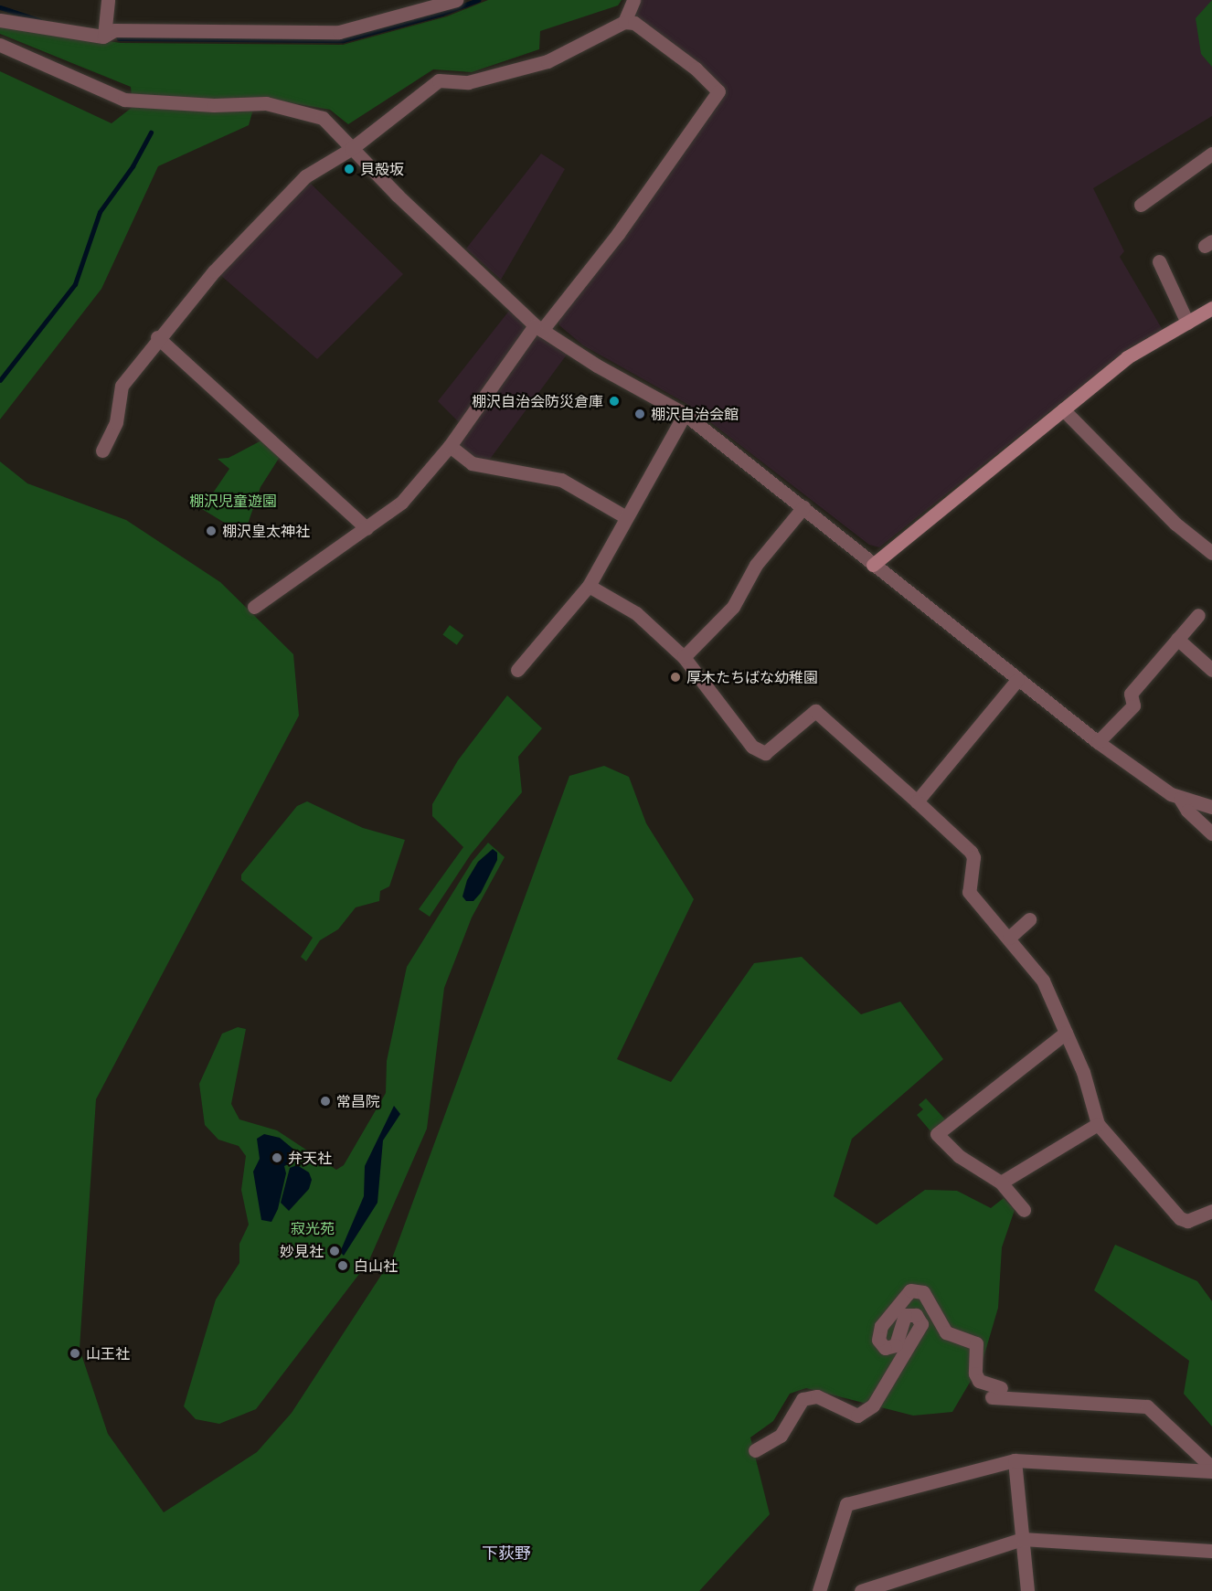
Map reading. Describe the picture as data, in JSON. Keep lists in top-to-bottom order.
{
  "districts": ["下荻野"],
  "parks": ["棚沢児童遊園", "寂光苑"],
  "places": [
    "貝殻坂",
    "棚沢自治会防災倉庫",
    "棚沢自治会館",
    "棚沢皇太神社",
    "厚木たちばな幼稚園",
    "常昌院",
    "弁天社",
    "妙見社",
    "白山社",
    "山王社"
  ]
}
